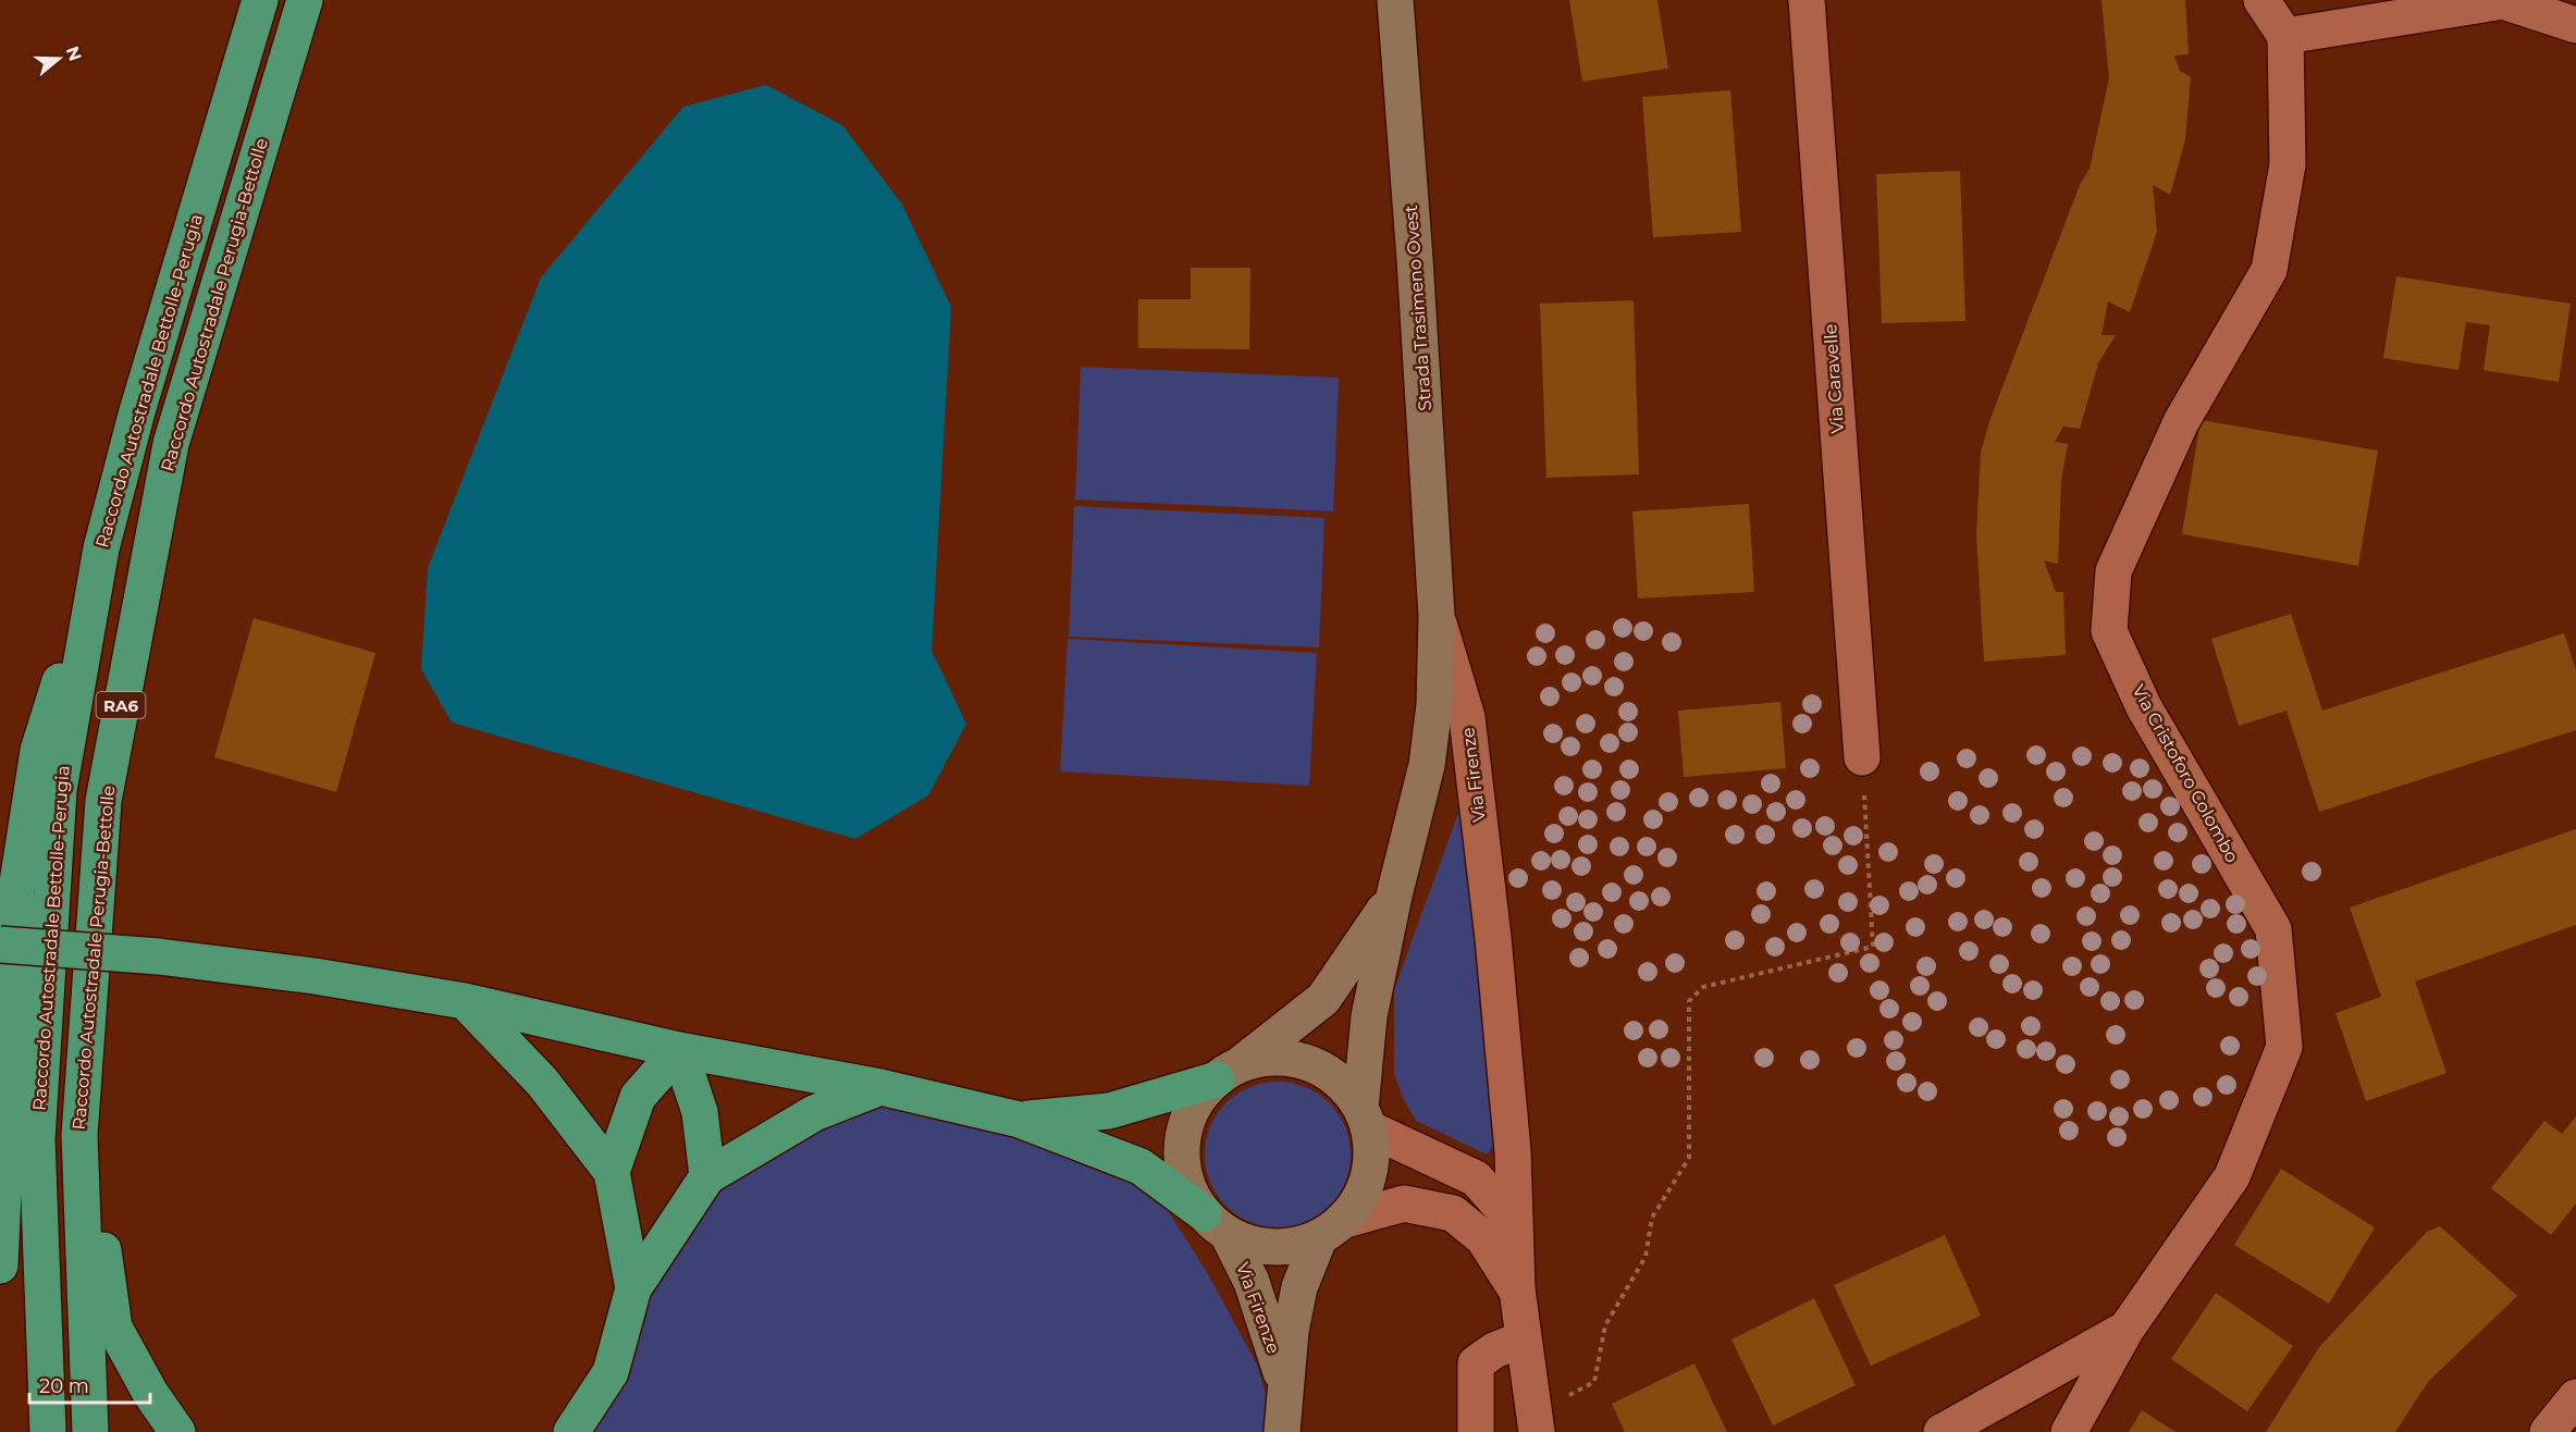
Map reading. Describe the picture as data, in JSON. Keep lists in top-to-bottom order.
{
  "streets": {
    "highway": ["Raccordo Autostradale Perugia-Bettolle", "Raccordo Autostradale Bettolle-Perugia", "RA6"],
    "main road": ["Strada Trasimeno Ovest", "Via Firenze"],
    "street": ["Via Caravelle", "Via Cristoforo Colombo"]
  },
  "crossings": [
    ["Strada Trasimeno Ovest", "Via Firenze"]
  ],
  "scale_bar": "20 m",
  "north": "right"
}
